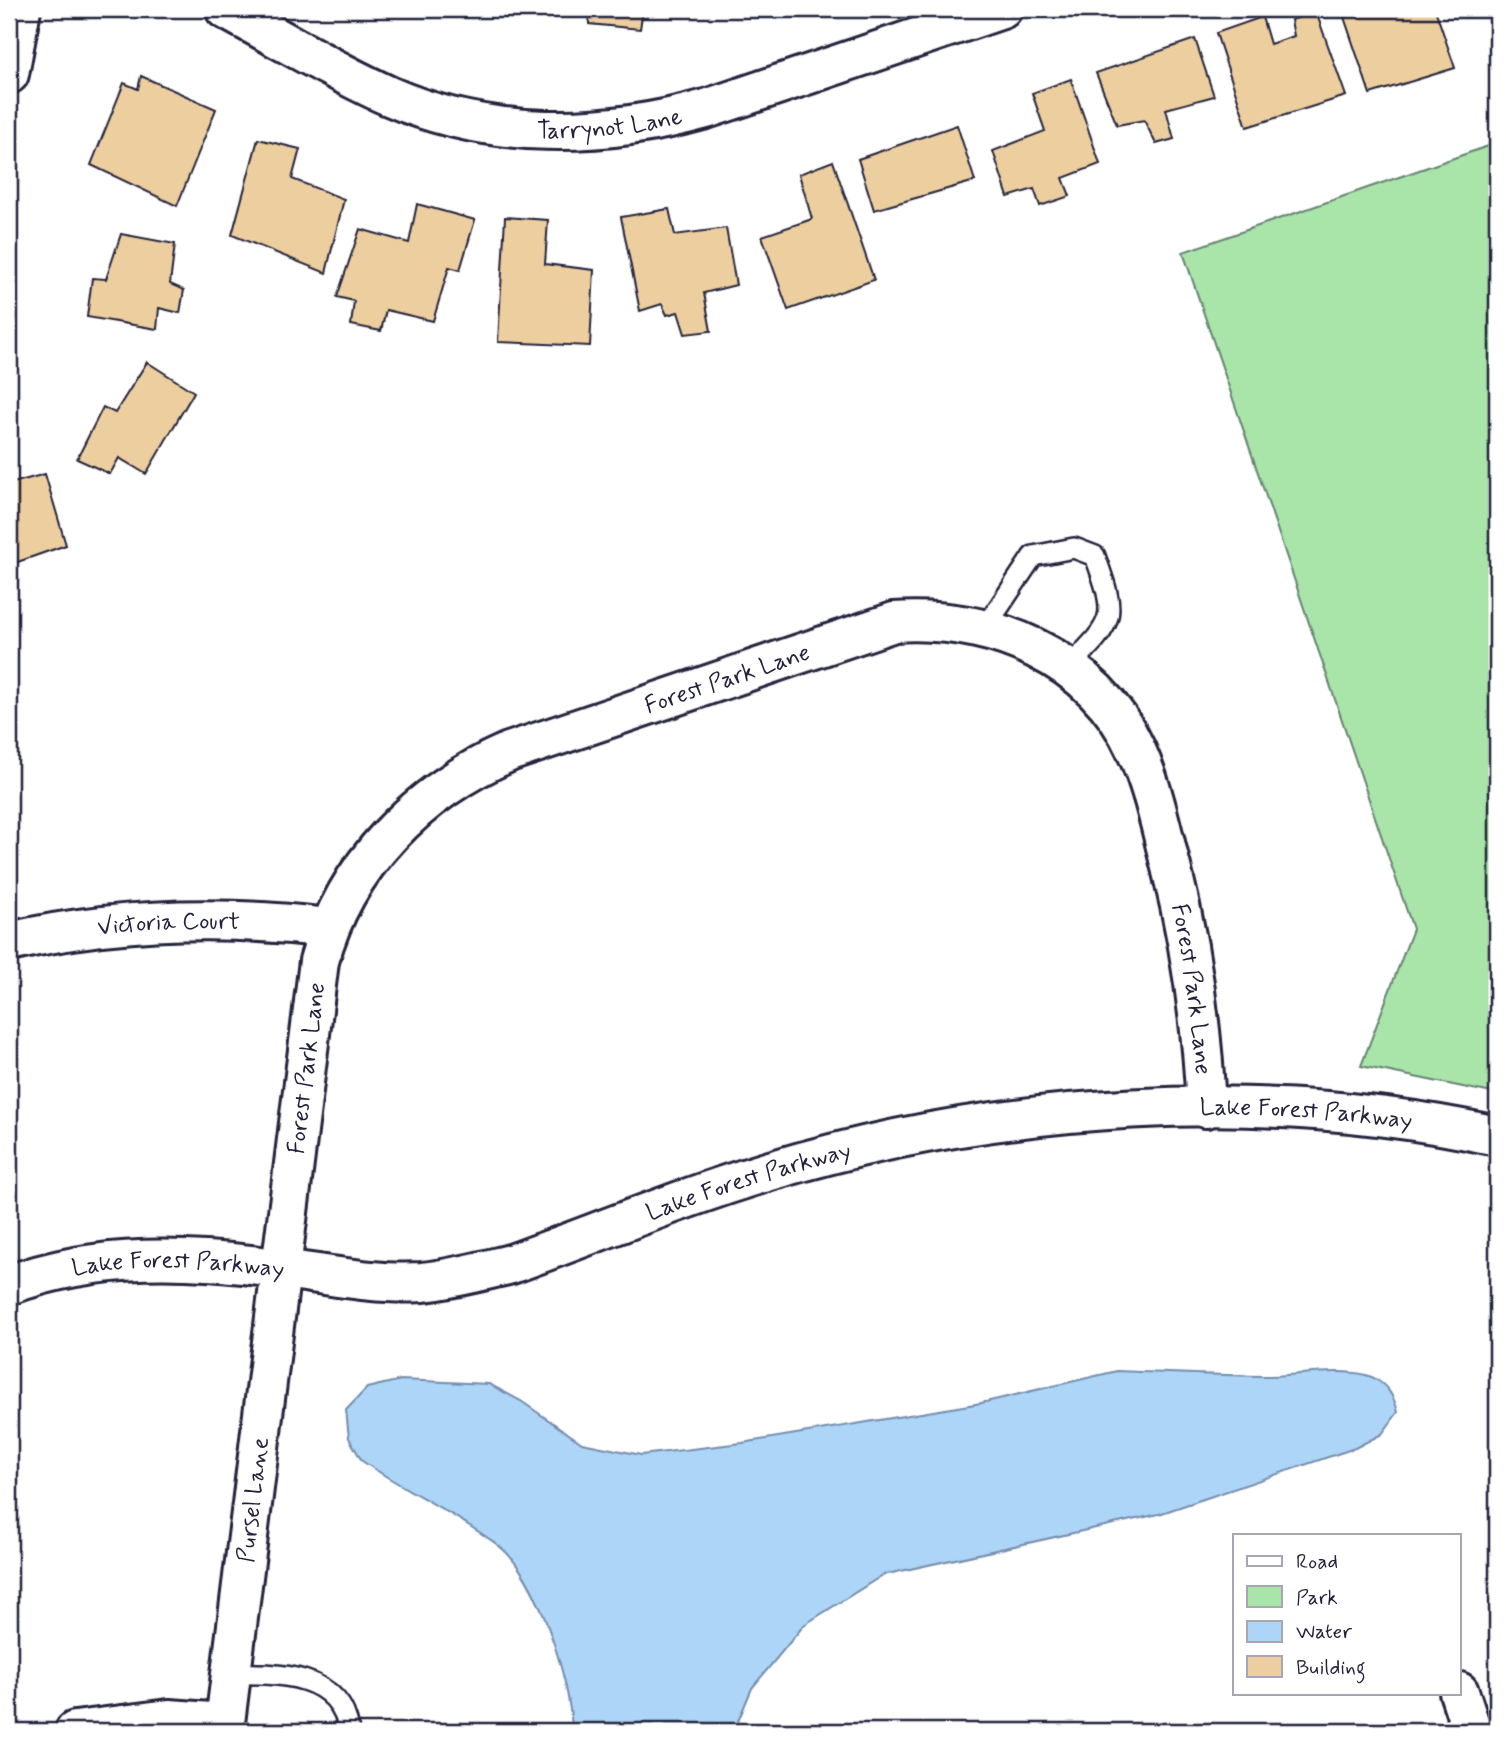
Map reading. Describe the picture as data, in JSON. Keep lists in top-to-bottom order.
{
  "streets": {
    "street": [
      "Tarrynot Lane",
      "Forest Park Lane",
      "Victoria Court",
      "Lake Forest Parkway",
      "Pursel Lane"
    ]
  },
  "crossings": [
    ["Forest Park Lane", "Victoria Court"],
    ["Forest Park Lane", "Lake Forest Parkway"],
    ["Forest Park Lane", "Pursel Lane"],
    ["Lake Forest Parkway", "Pursel Lane"]
  ],
  "legend": [
    "Road",
    "Park",
    "Water",
    "Building"
  ]
}
